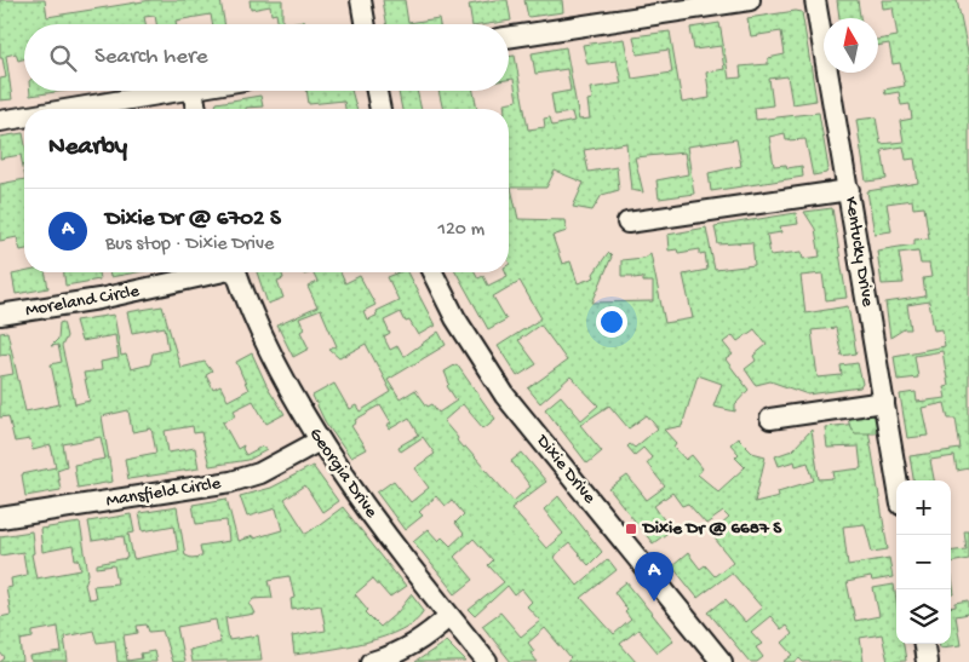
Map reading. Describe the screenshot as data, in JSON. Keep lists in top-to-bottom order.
{
  "streets": {
    "street": [
      "Kentucky Drive",
      "Moreland Circle",
      "Dixie Drive",
      "Georgia Drive",
      "Mansfield Circle"
    ]
  },
  "crossings": [
    ["Georgia Drive", "Mansfield Circle"]
  ],
  "places": {
    "transit": ["Dixie Dr @ 6687 S"]
  },
  "north": "top",
  "page": {
    "search": "Search here",
    "heading": "Nearby",
    "list": [
      {
        "mark": "A",
        "name": "Dixie Dr @ 6702 S",
        "note": "Bus stop · Dixie Drive",
        "value": "120 m"
      }
    ],
    "map_buttons": ["+", "−"],
    "pins": "A"
  }
}
